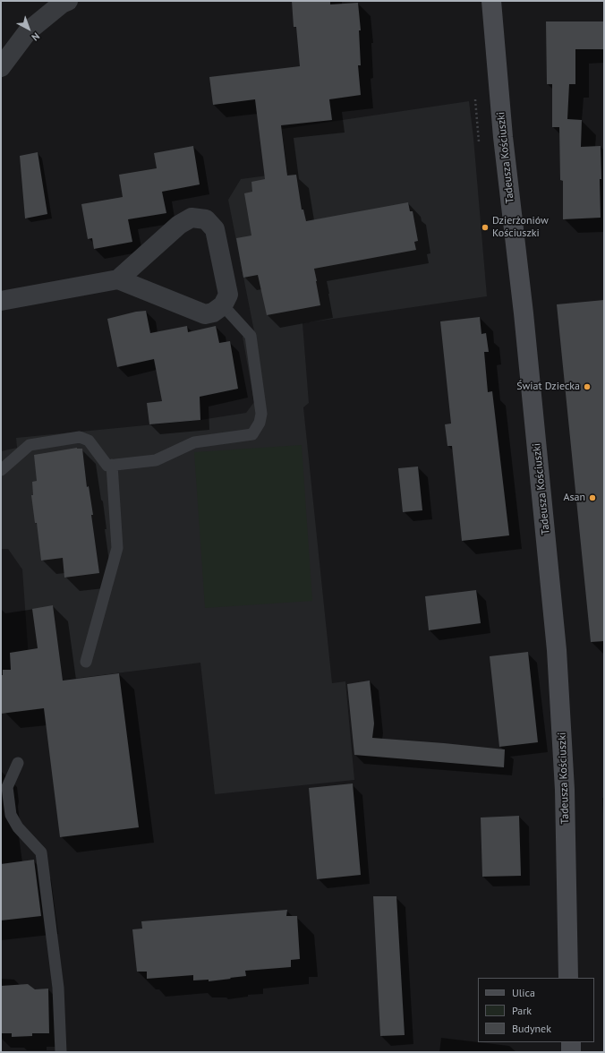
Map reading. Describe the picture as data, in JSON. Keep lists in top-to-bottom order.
{
  "streets": {
    "street": ["Tadeusza Kościuszki"]
  },
  "places": ["Dzierżoniów Kościuszki", "Świat Dziecka", "Asan"],
  "legend": ["Ulica", "Park", "Budynek"],
  "north": "bottom right"
}
